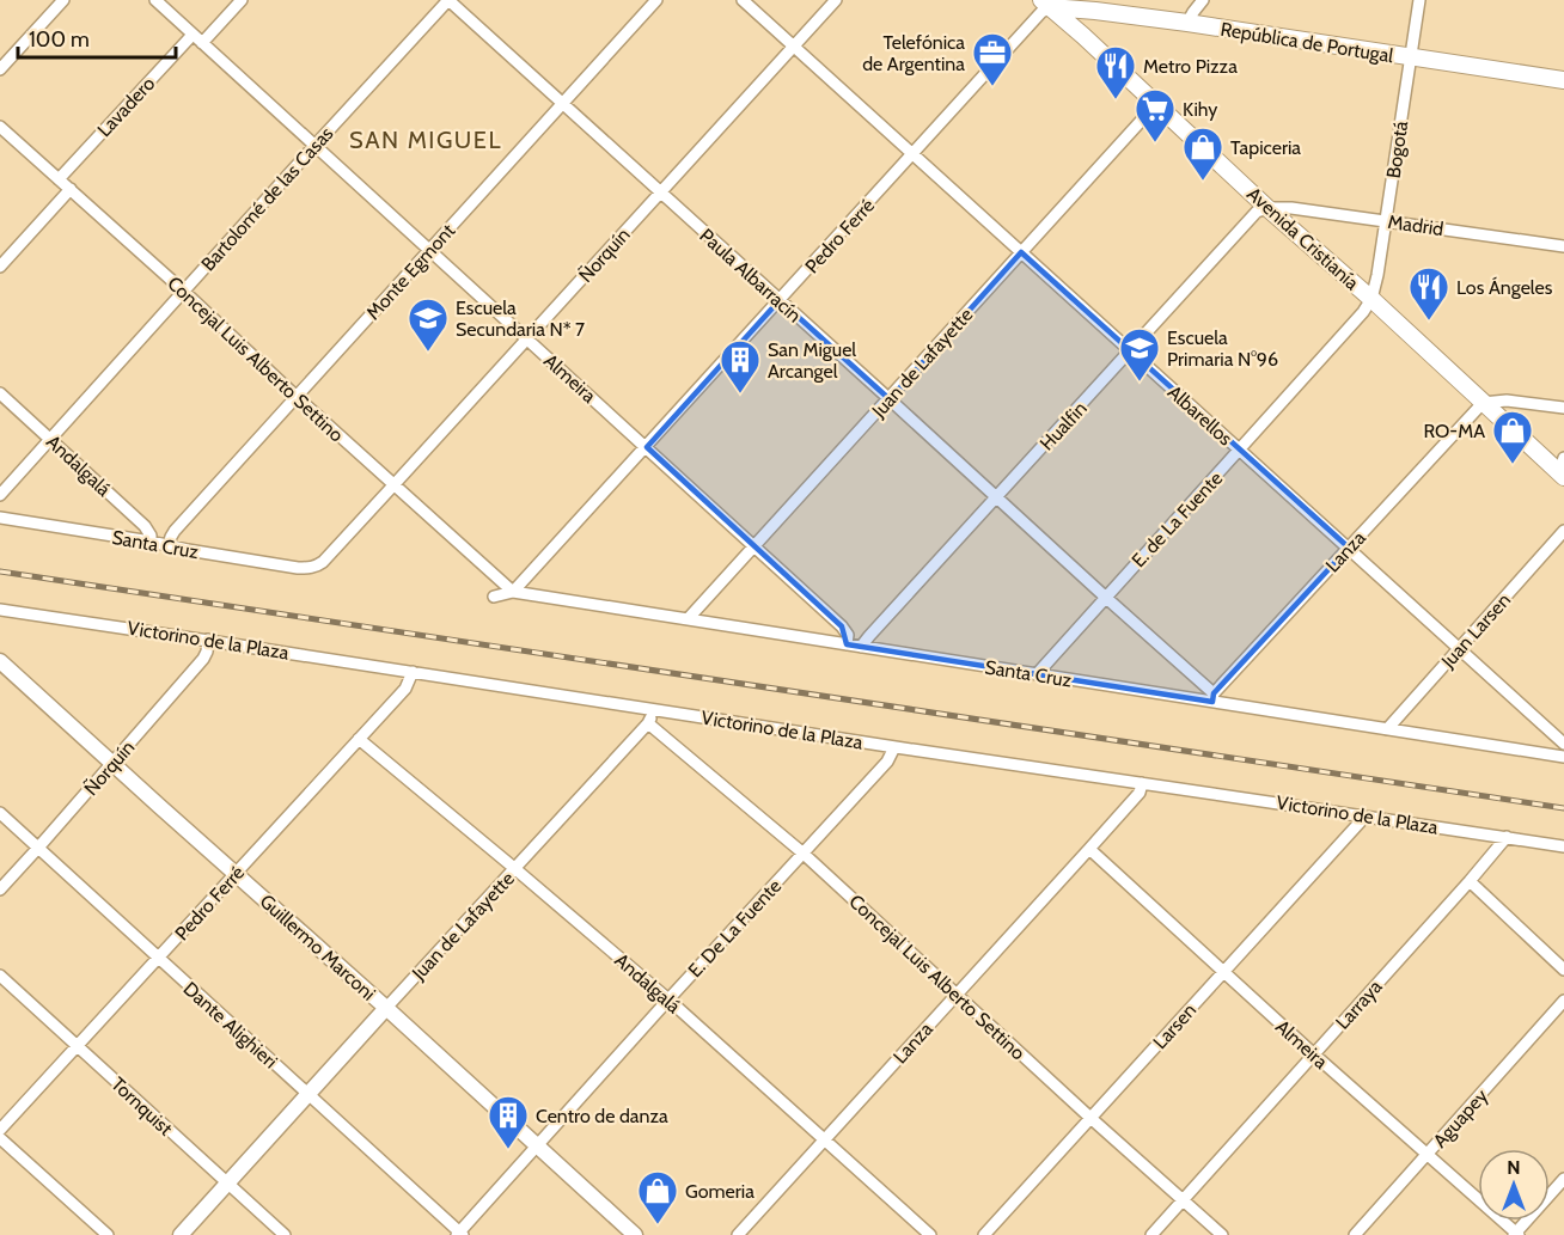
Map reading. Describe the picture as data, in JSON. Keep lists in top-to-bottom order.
{
  "streets": {
    "main road": ["República de Portugal", "Avenida Cristianía"],
    "street": [
      "Lavadero",
      "Bogotá",
      "Bartolomé de las Casas",
      "Madrid",
      "Pedro Ferré",
      "Ñorquín",
      "Monte Egmont",
      "Paula Albarracín",
      "Concejal Luis Alberto Settino",
      "Juan de Lafayette",
      "Almeira",
      "Albarellos",
      "Hualfin",
      "Andalgalá",
      "E. de La Fuente",
      "Santa Cruz",
      "Lanza",
      "Juan Larsen",
      "Victorino de la Plaza",
      "E. De La Fuente",
      "Guillermo Marconi",
      "Larraya",
      "Dante Alighieri",
      "Larsen",
      "Tornquist",
      "Aguapey"
    ]
  },
  "crossings": [
    ["República de Portugal", "Bogotá"],
    ["República de Portugal", "Pedro Ferré"],
    ["República de Portugal", "Avenida Cristianía"],
    ["Lavadero", "Concejal Luis Alberto Settino"],
    ["Lavadero", "Almeira"],
    ["Bogotá", "Madrid"],
    ["Bogotá", "Avenida Cristianía"],
    ["Bogotá", "E. de La Fuente"],
    ["Bartolomé de las Casas", "Paula Albarracín"],
    ["Bartolomé de las Casas", "Concejal Luis Alberto Settino"],
    ["Bartolomé de las Casas", "Almeira"],
    ["Bartolomé de las Casas", "Andalgalá"],
    ["Madrid", "Avenida Cristianía"],
    ["Madrid", "Hualfin"],
    ["Pedro Ferré", "Avenida Cristianía"],
    ["Pedro Ferré", "Paula Albarracín"],
    ["Pedro Ferré", "Concejal Luis Alberto Settino"],
    ["Pedro Ferré", "Almeira"],
    ["Pedro Ferré", "Albarellos"],
    ["Pedro Ferré", "Andalgalá"],
    ["Pedro Ferré", "Santa Cruz"],
    ["Pedro Ferré", "Victorino de la Plaza"],
    ["Pedro Ferré", "Guillermo Marconi"],
    ["Pedro Ferré", "Dante Alighieri"],
    ["Pedro Ferré", "Tornquist"],
    ["Avenida Cristianía", "Juan de Lafayette"],
    ["Avenida Cristianía", "Hualfin"],
    ["Avenida Cristianía", "E. de La Fuente"],
    ["Avenida Cristianía", "Lanza"],
    ["Ñorquín", "Paula Albarracín"],
    ["Ñorquín", "Concejal Luis Alberto Settino"],
    ["Ñorquín", "Almeira"],
    ["Ñorquín", "Albarellos"],
    ["Ñorquín", "Santa Cruz"],
    ["Ñorquín", "Victorino de la Plaza"],
    ["Ñorquín", "Guillermo Marconi"],
    ["Ñorquín", "Dante Alighieri"],
    ["Monte Egmont", "Paula Albarracín"],
    ["Monte Egmont", "Concejal Luis Alberto Settino"],
    ["Monte Egmont", "Almeira"],
    ["Monte Egmont", "Santa Cruz"],
    ["Paula Albarracín", "Juan de Lafayette"],
    ["Paula Albarracín", "Hualfin"],
    ["Paula Albarracín", "E. de La Fuente"],
    ["Paula Albarracín", "Santa Cruz"],
    ["Paula Albarracín", "Lanza"],
    ["Concejal Luis Alberto Settino", "Juan de Lafayette"],
    ["Concejal Luis Alberto Settino", "Santa Cruz"],
    ["Concejal Luis Alberto Settino", "Lanza"],
    ["Concejal Luis Alberto Settino", "E. De La Fuente"],
    ["Concejal Luis Alberto Settino", "Larraya"],
    ["Concejal Luis Alberto Settino", "Larsen"],
    ["Juan de Lafayette", "Almeira"],
    ["Juan de Lafayette", "Albarellos"],
    ["Juan de Lafayette", "Andalgalá"],
    ["Juan de Lafayette", "Santa Cruz"],
    ["Juan de Lafayette", "Victorino de la Plaza"],
    ["Juan de Lafayette", "Guillermo Marconi"],
    ["Juan de Lafayette", "Dante Alighieri"],
    ["Juan de Lafayette", "Tornquist"],
    ["Almeira", "Santa Cruz"],
    ["Almeira", "Lanza"],
    ["Almeira", "Larraya"],
    ["Almeira", "Larsen"],
    ["Almeira", "Aguapey"],
    ["Albarellos", "Hualfin"],
    ["Albarellos", "E. de La Fuente"],
    ["Albarellos", "Lanza"],
    ["Albarellos", "Juan Larsen"],
    ["Hualfin", "Santa Cruz"],
    ["Andalgalá", "Santa Cruz"],
    ["Andalgalá", "Lanza"],
    ["Andalgalá", "E. De La Fuente"],
    ["E. de La Fuente", "Santa Cruz"],
    ["Santa Cruz", "Lanza"],
    ["Santa Cruz", "Juan Larsen"],
    ["Lanza", "Victorino de la Plaza"],
    ["Victorino de la Plaza", "E. De La Fuente"],
    ["Victorino de la Plaza", "Larraya"],
    ["Victorino de la Plaza", "Larsen"],
    ["E. De La Fuente", "Guillermo Marconi"],
    ["E. De La Fuente", "Dante Alighieri"]
  ],
  "districts": ["SAN MIGUEL"],
  "places": {
    "office": ["Telefónica de Argentina"],
    "restaurant": ["Metro Pizza", "Los Ángeles"],
    "supermarket": ["Kihy"],
    "shop": ["Tapiceria", "RO-MA", "Gomeria"],
    "school or university": ["Escuela Secundaria N* 7", "Escuela Primaria N°96"],
    "building": ["San Miguel Arcangel", "Centro de danza"]
  },
  "scale_bar": "100 m",
  "north": "top"
}
